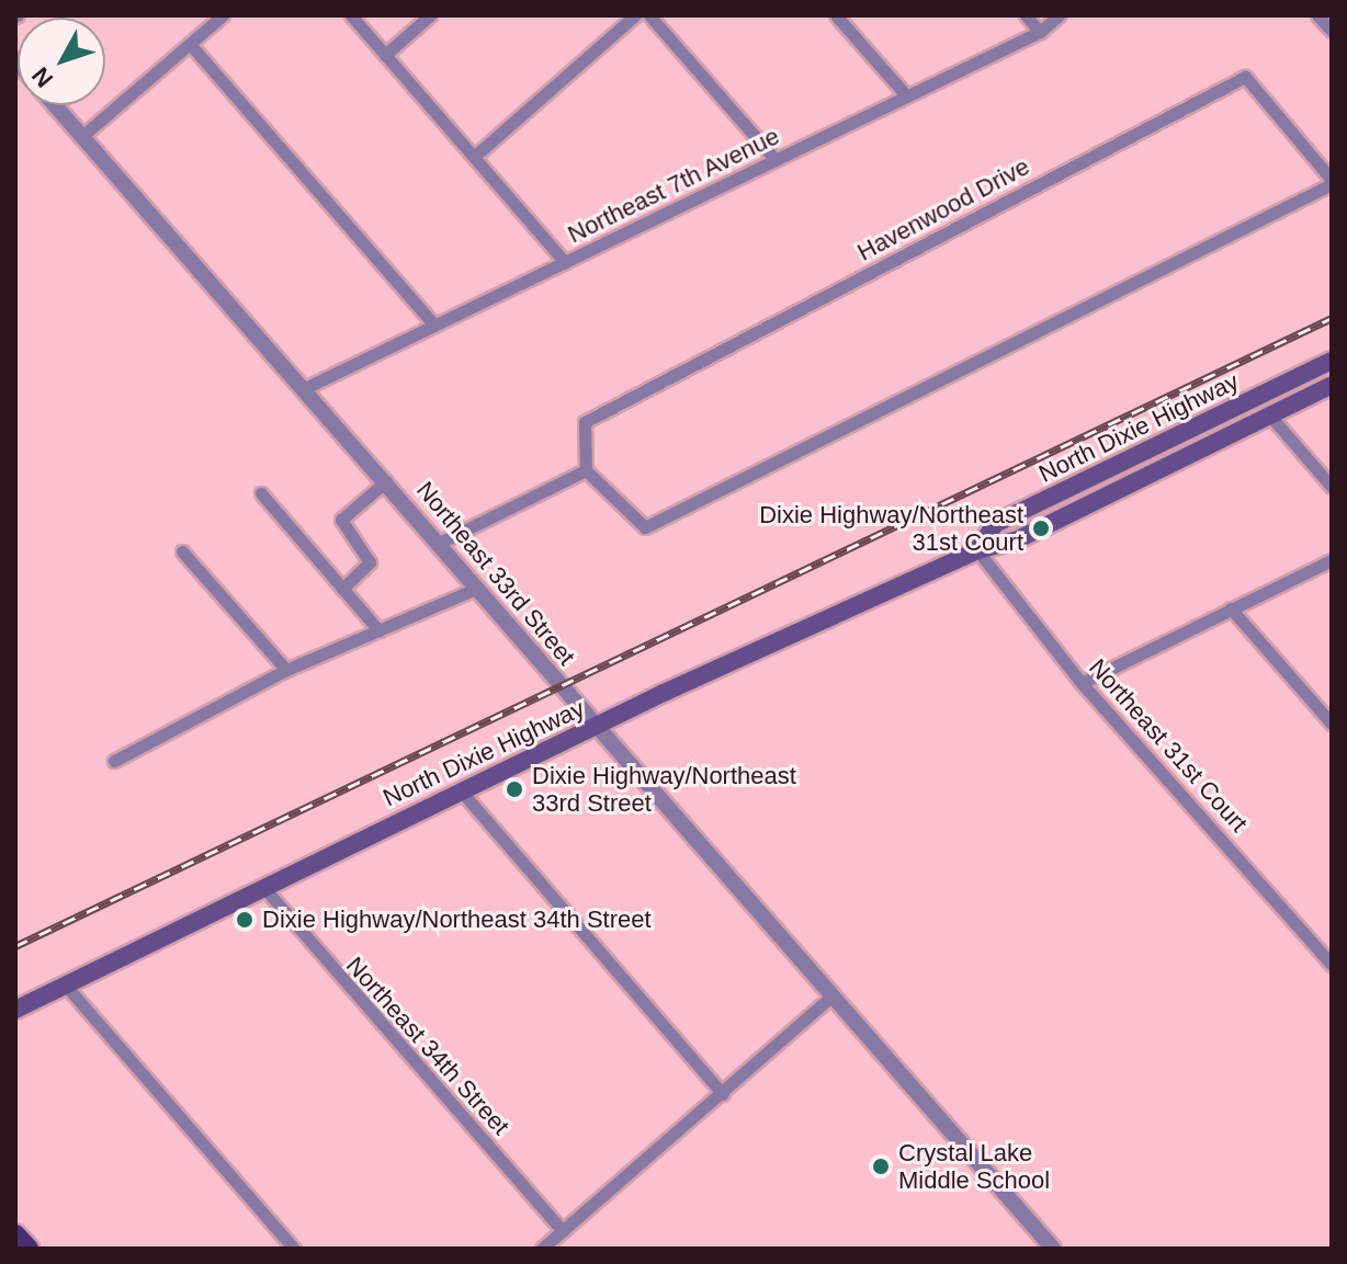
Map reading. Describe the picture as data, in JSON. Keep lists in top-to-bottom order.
{
  "streets": {
    "main road": ["North Dixie Highway"],
    "street": [
      "Northeast 7th Avenue",
      "Havenwood Drive",
      "Northeast 33rd Street",
      "Northeast 31st Court",
      "Northeast 34th Street"
    ]
  },
  "crossings": [
    ["Northeast 7th Avenue", "Northeast 33rd Street"],
    ["North Dixie Highway", "Northeast 33rd Street"],
    ["North Dixie Highway", "Northeast 31st Court"],
    ["North Dixie Highway", "Northeast 34th Street"]
  ],
  "places": [
    "Dixie Highway/Northeast 31st Court",
    "Dixie Highway/Northeast 33rd Street",
    "Dixie Highway/Northeast 34th Street",
    "Crystal Lake Middle School"
  ],
  "north": "bottom left"
}
